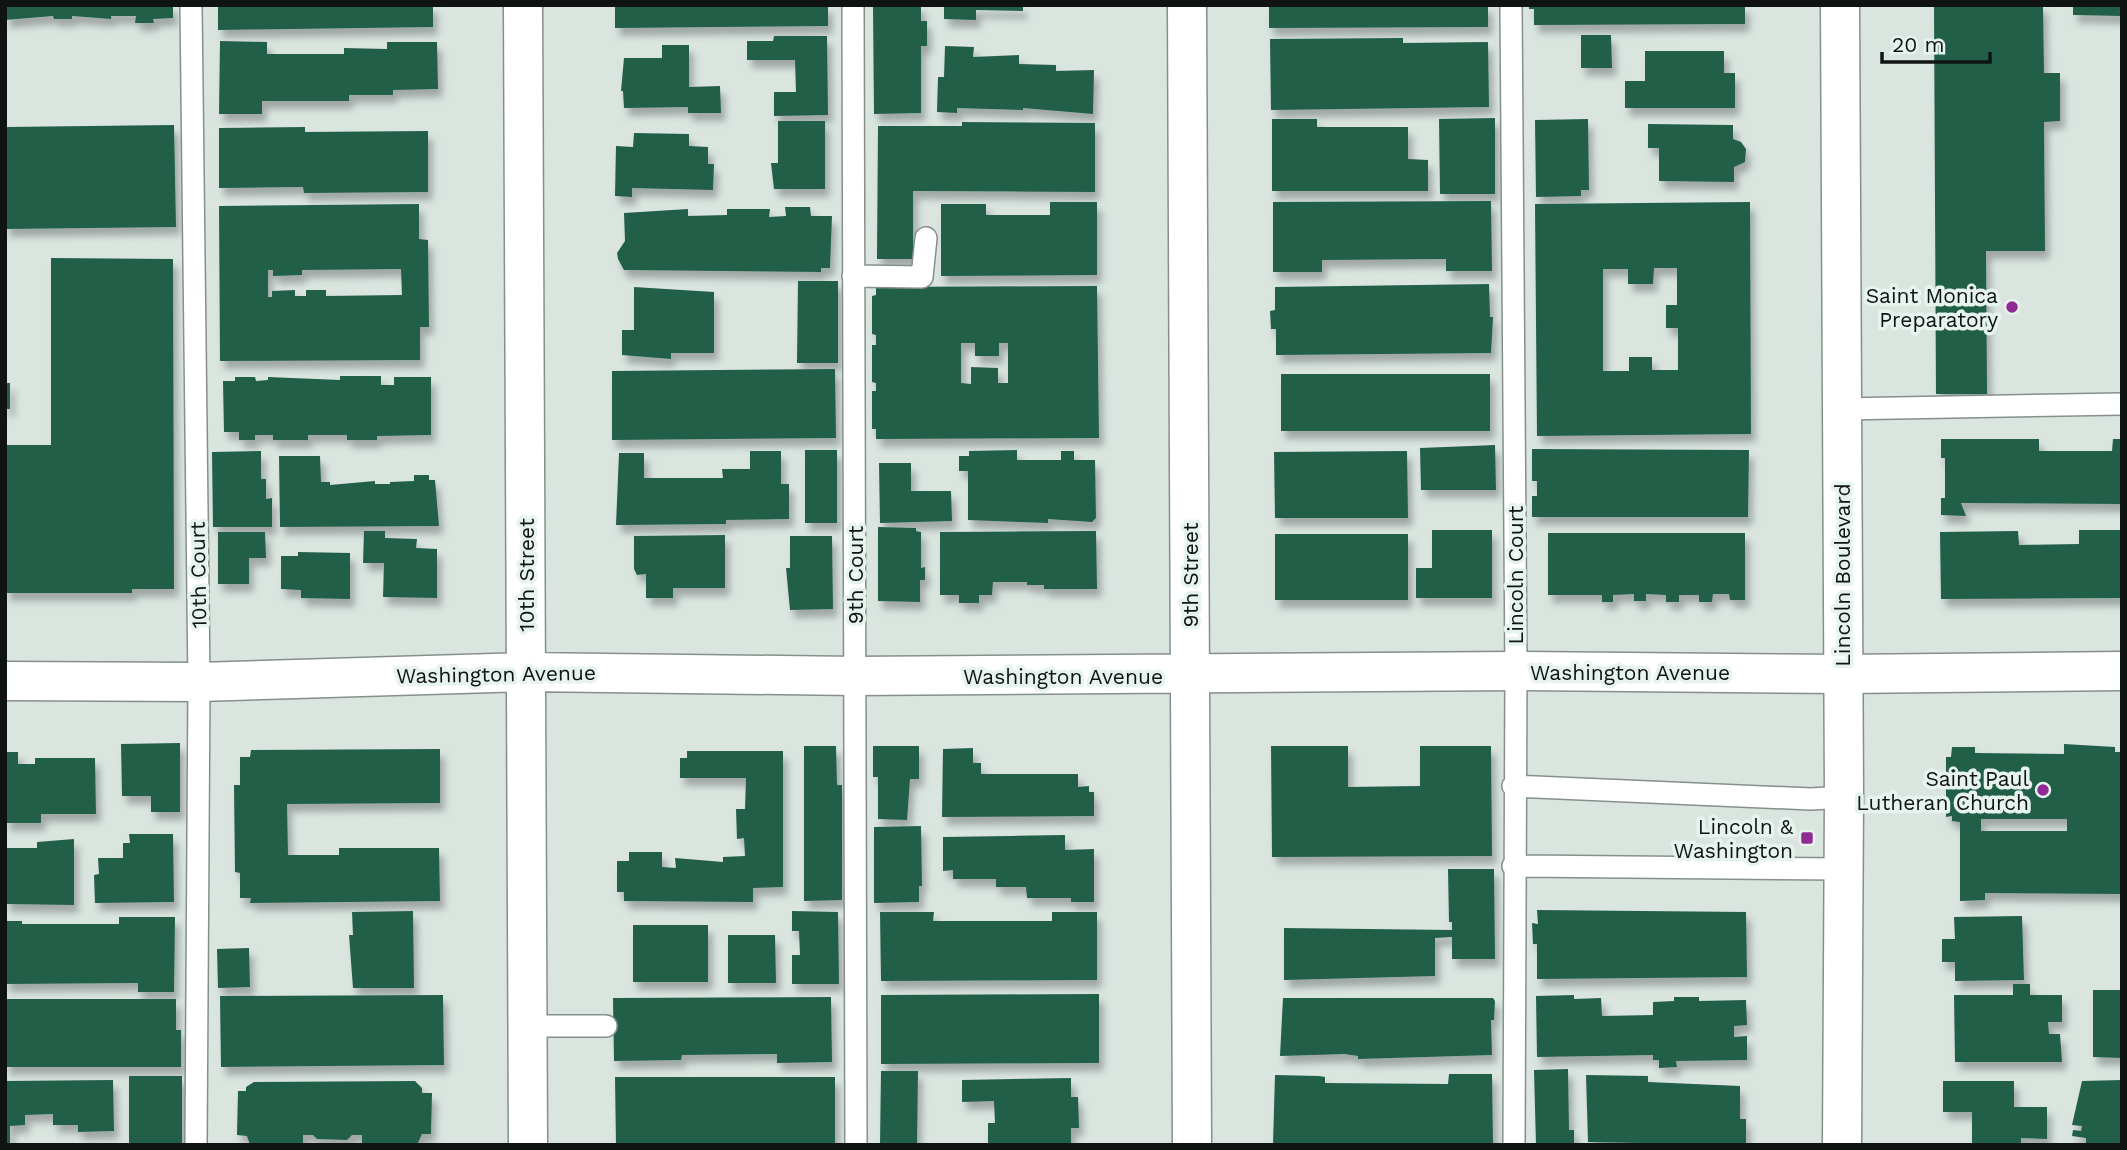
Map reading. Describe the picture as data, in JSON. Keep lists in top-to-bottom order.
{
  "streets": {
    "street": [
      "10th Street",
      "9th Street",
      "Lincoln Boulevard",
      "Washington Avenue"
    ],
    "lane": ["10th Court", "9th Court", "Lincoln Court"]
  },
  "crossings": [
    ["10th Court", "Washington Avenue"],
    ["10th Street", "Washington Avenue"],
    ["9th Court", "Washington Avenue"],
    ["9th Street", "Washington Avenue"],
    ["Lincoln Court", "Washington Avenue"],
    ["Lincoln Boulevard", "Washington Avenue"]
  ],
  "places": {
    "other": ["Saint Monica Preparatory", "Saint Paul Lutheran Church"],
    "transit": ["Lincoln & Washington"]
  },
  "scale_bar": "20 m"
}
